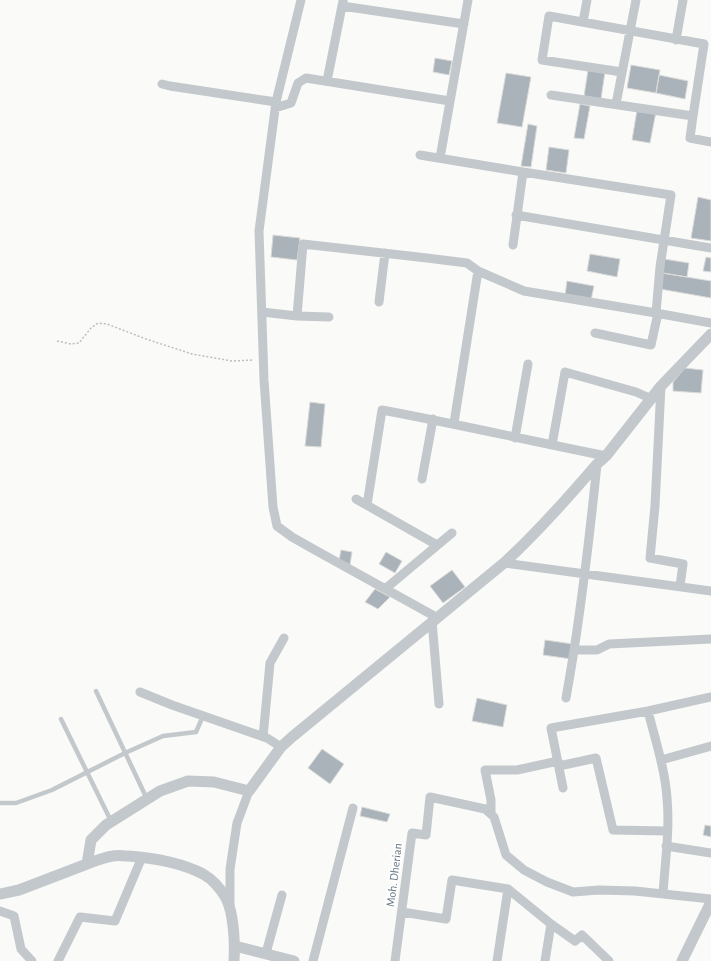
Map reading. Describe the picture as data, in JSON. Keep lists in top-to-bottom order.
{
  "streets": {
    "street": ["Moh. Dherian"]
  }
}
